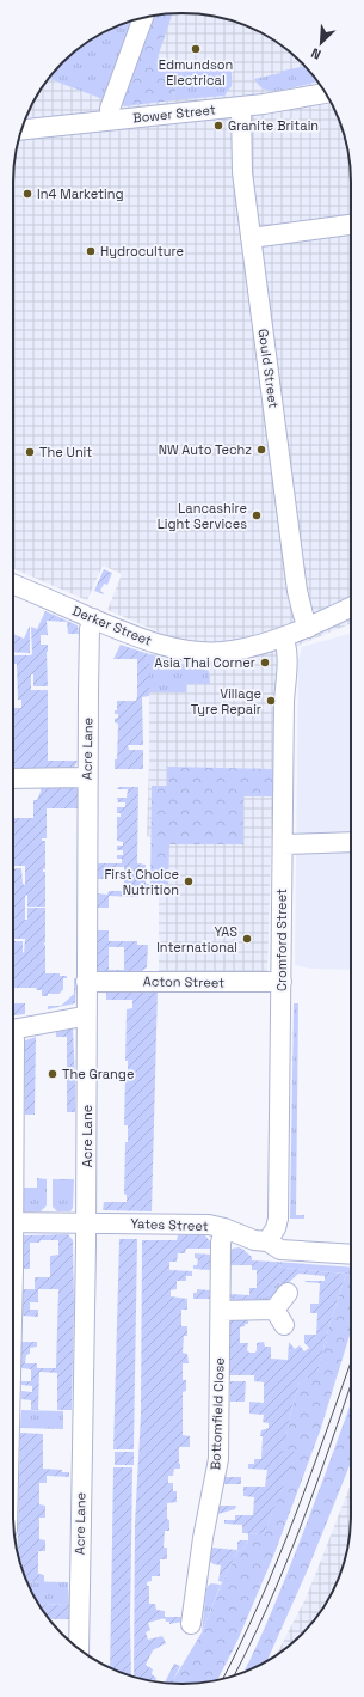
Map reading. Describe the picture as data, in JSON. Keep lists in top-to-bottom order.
{
  "streets": {
    "street": [
      "Bower Street",
      "Gould Street",
      "Derker Street",
      "Acre Lane",
      "Cromford Street",
      "Acton Street",
      "Yates Street",
      "Bottomfield Close"
    ]
  },
  "crossings": [
    ["Bower Street", "Gould Street"],
    ["Gould Street", "Derker Street"],
    ["Derker Street", "Acre Lane"],
    ["Derker Street", "Cromford Street"],
    ["Acre Lane", "Acton Street"],
    ["Acre Lane", "Yates Street"],
    ["Cromford Street", "Acton Street"],
    ["Cromford Street", "Yates Street"],
    ["Yates Street", "Bottomfield Close"]
  ],
  "places": [
    "Edmundson Electrical",
    "Granite Britain",
    "In4 Marketing",
    "Hydroculture",
    "NW Auto Techz",
    "The Unit",
    "Lancashire Light Services",
    "Asia Thai Corner",
    "Village Tyre Repair",
    "First Choice Nutrition",
    "YAS International",
    "The Grange"
  ],
  "north": "bottom left"
}
